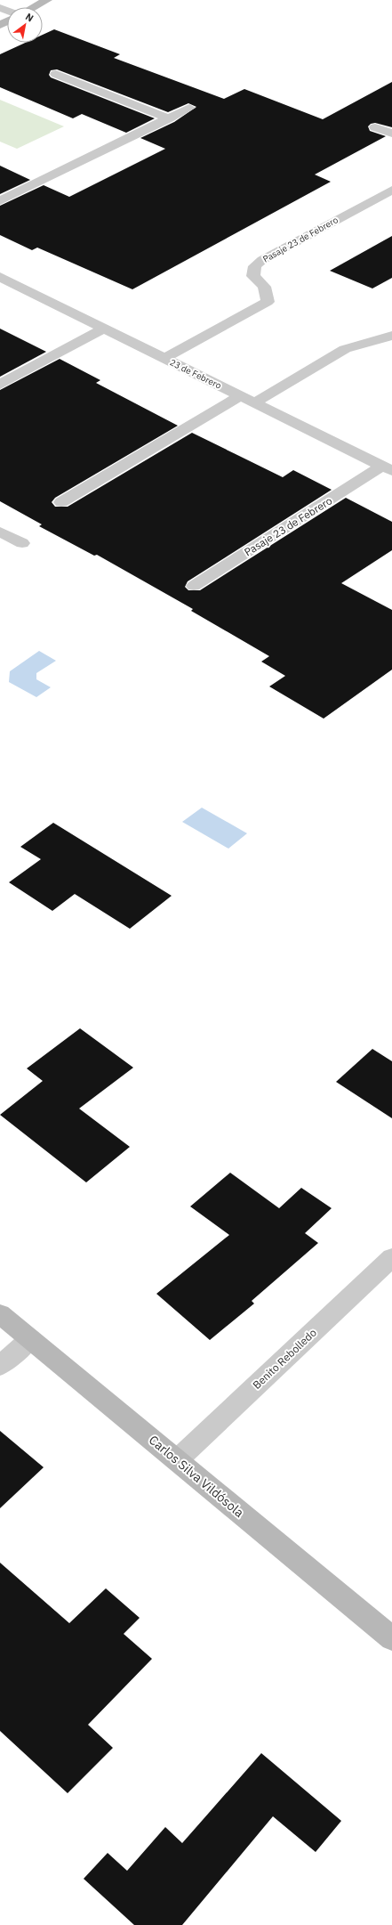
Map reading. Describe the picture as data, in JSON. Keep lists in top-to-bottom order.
{
  "streets": {
    "street": [
      "Pasaje 23 de Febrero",
      "23 de Febrero",
      "Benito Rebolledo",
      "Carlos Silva Vildósola"
    ]
  },
  "crossings": [
    ["Pasaje 23 de Febrero", "23 de Febrero"],
    ["Benito Rebolledo", "Carlos Silva Vildósola"]
  ],
  "north": "top right"
}
